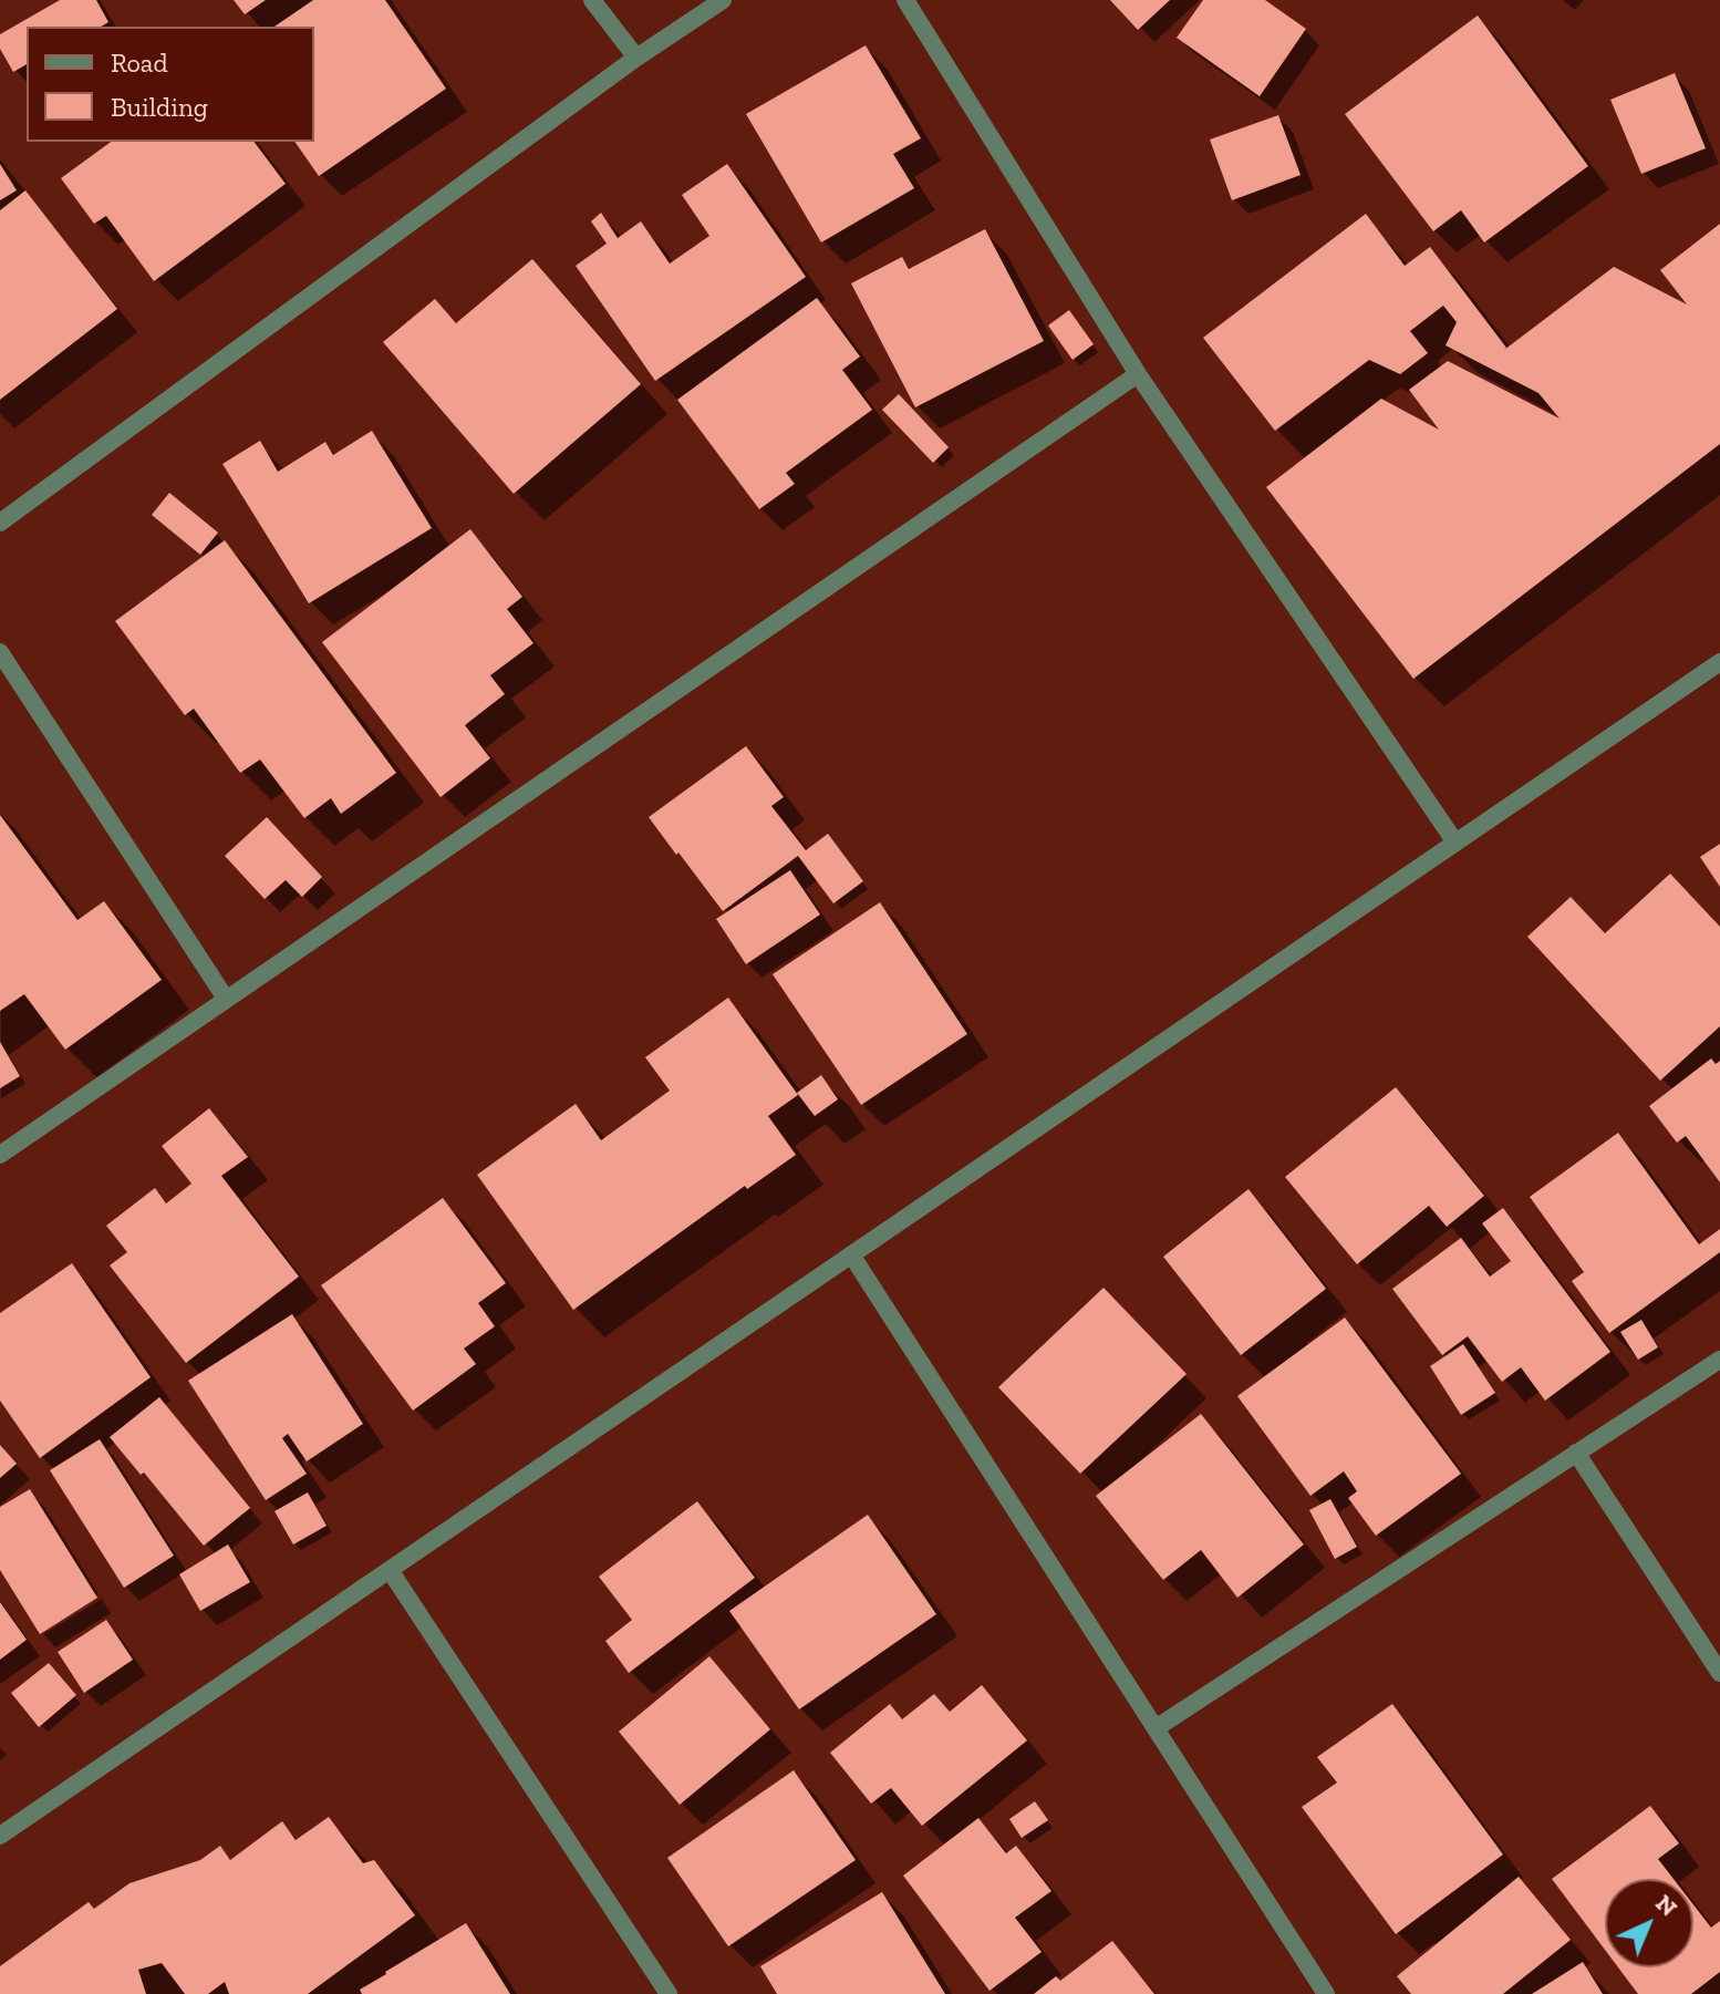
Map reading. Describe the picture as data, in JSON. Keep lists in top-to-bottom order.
{
  "legend": ["Road", "Building"],
  "north": "top right"
}
